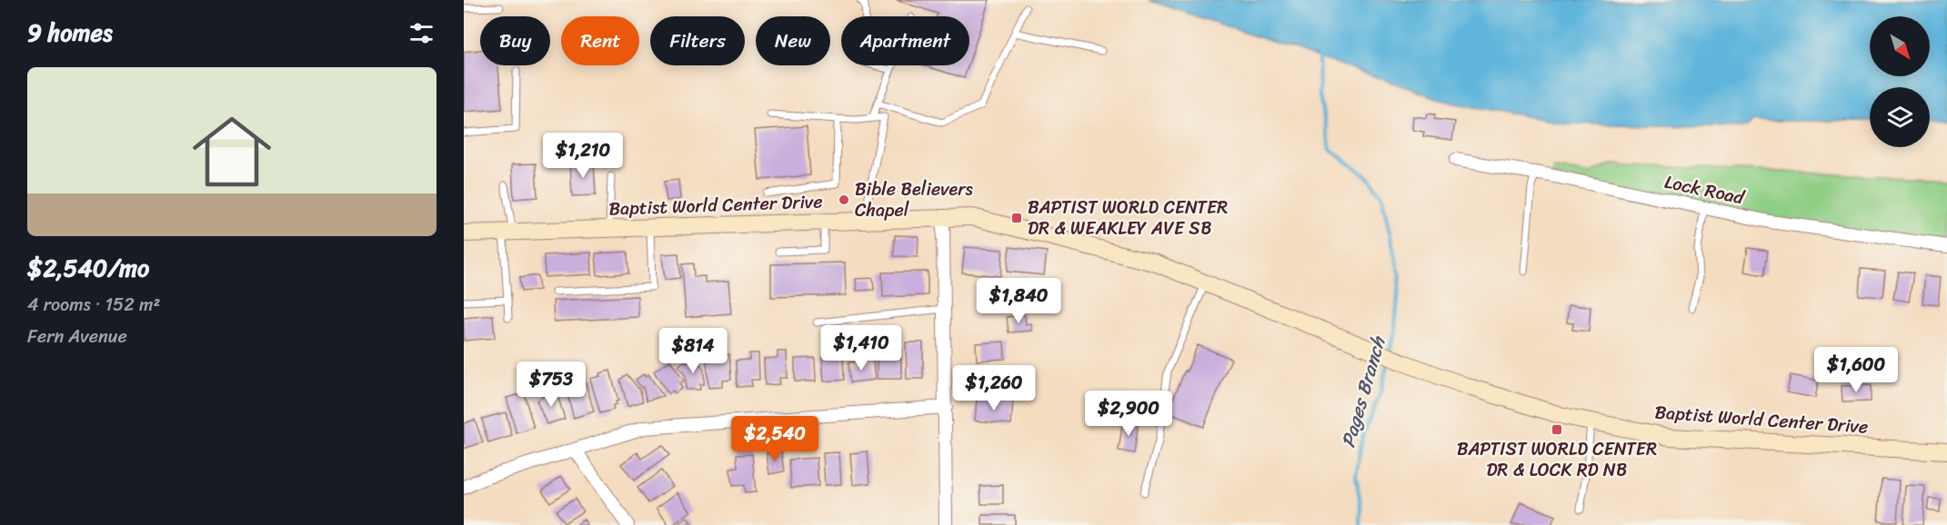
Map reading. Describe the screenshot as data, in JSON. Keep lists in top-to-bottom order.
{
  "streets": {
    "street": ["Lock Road", "Baptist World Center Drive"]
  },
  "water": ["Pages Branch"],
  "places": {
    "other": ["Bible Believers Chapel"],
    "transit": ["BAPTIST WORLD CENTER DR & WEAKLEY AVE SB", "BAPTIST WORLD CENTER DR & LOCK RD NB"]
  },
  "north": "bottom right",
  "page": {
    "heading": "9 homes",
    "chip": [
      "Buy",
      "Rent",
      "Filters",
      "New",
      "Apartment"
    ],
    "list": [
      {
        "name": "$2,540/mo",
        "note": "4 rooms · 152 m² · Fern Avenue"
      }
    ],
    "price": [
      "$1,210",
      "$1,840",
      "$1,410",
      "$814",
      "$1,600",
      "$753",
      "$1,260",
      "$2,900",
      "$2,540"
    ]
  }
}
